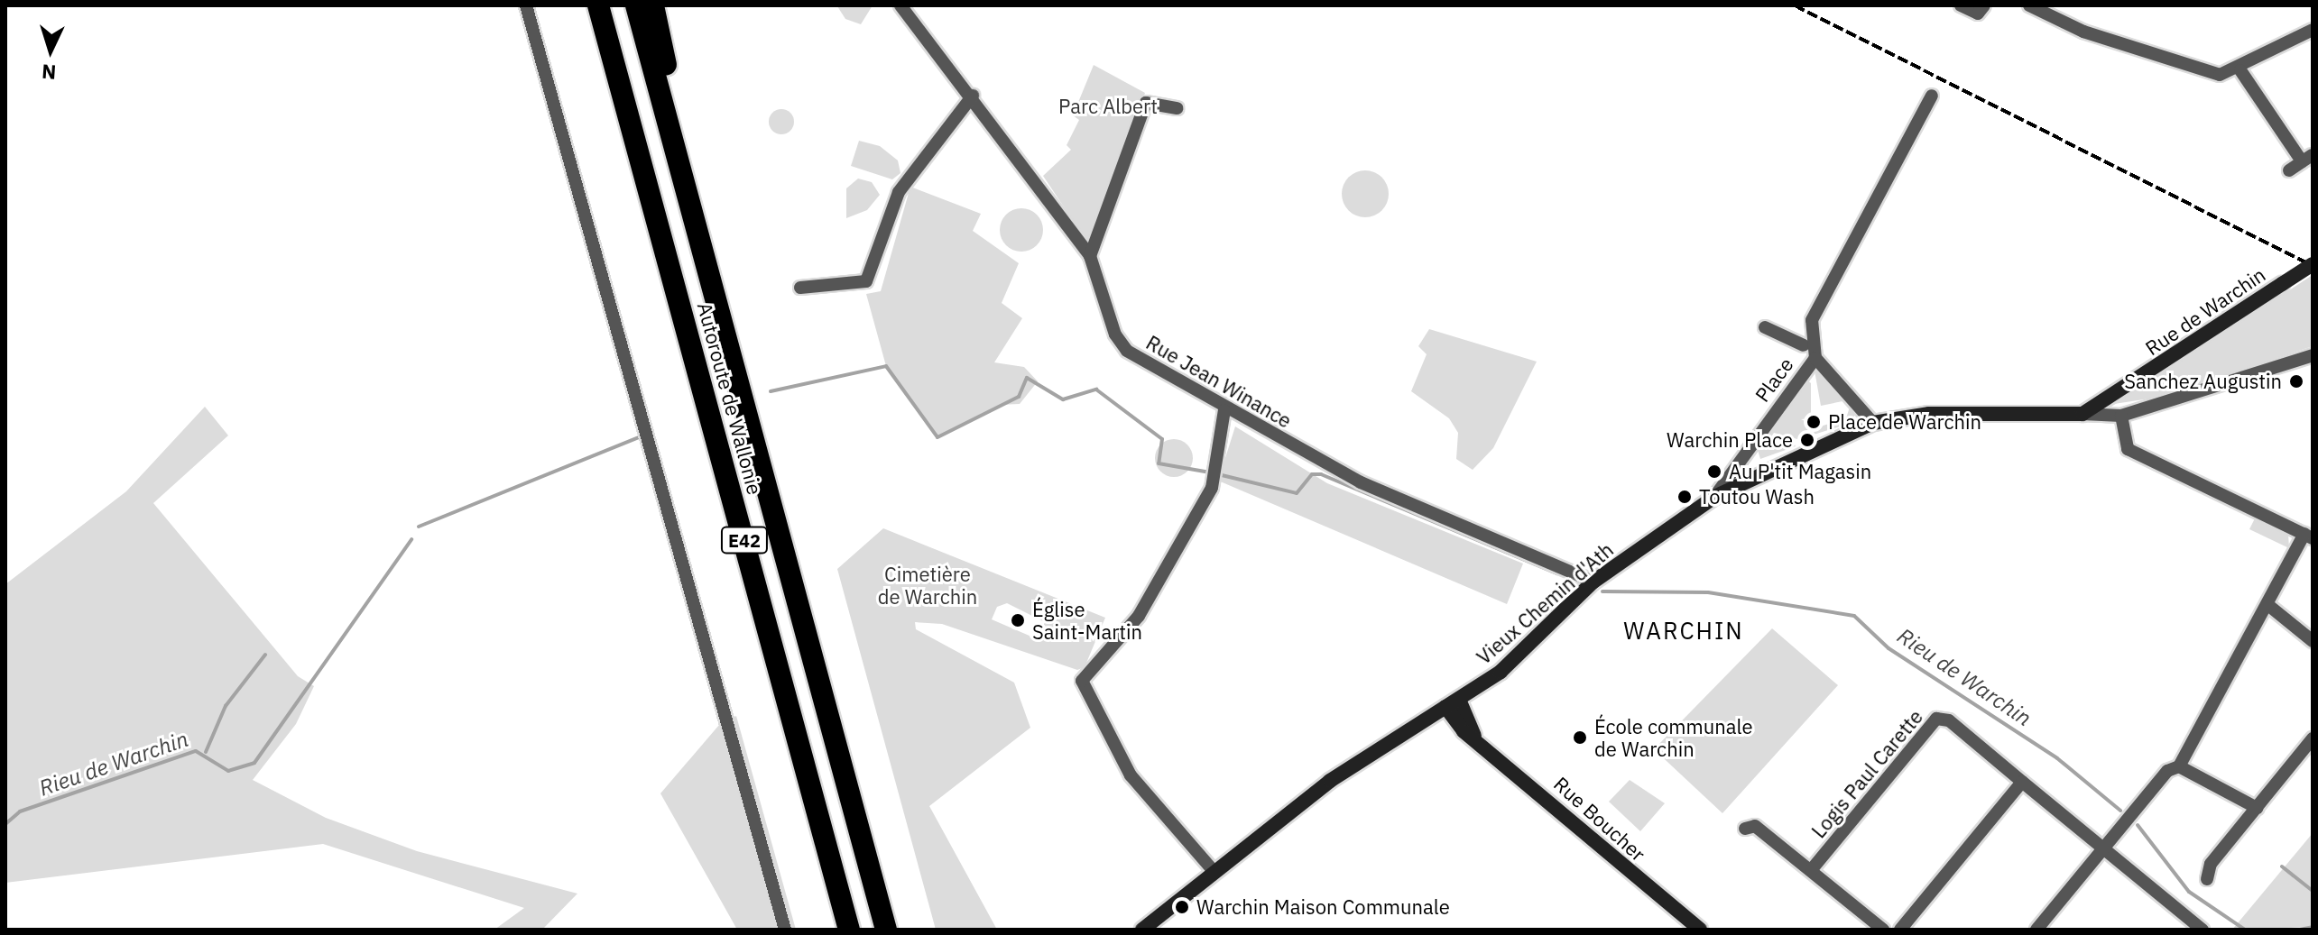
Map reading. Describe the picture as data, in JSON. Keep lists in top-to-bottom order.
{
  "streets": {
    "highway": ["Autoroute de Wallonie", "E42"],
    "street": [
      "Rue de Warchin",
      "Place",
      "Rue Jean Winance",
      "Vieux Chemin d'Ath",
      "Logis Paul Carette",
      "Rue Boucher"
    ]
  },
  "crossings": [
    ["Rue de Warchin", "Vieux Chemin d'Ath"],
    ["Place", "Vieux Chemin d'Ath"],
    ["Rue Jean Winance", "Vieux Chemin d'Ath"],
    ["Vieux Chemin d'Ath", "Rue Boucher"]
  ],
  "districts": ["WARCHIN"],
  "water": ["Rieu de Warchin"],
  "parks": ["Parc Albert", "Cimetière de Warchin"],
  "places": [
    "Sanchez Augustin",
    "Place de Warchin",
    "Warchin Place",
    "Au P'tit Magasin",
    "Toutou Wash",
    "Église Saint-Martin",
    "École communale de Warchin",
    "Warchin Maison Communale"
  ],
  "north": "bottom"
}
